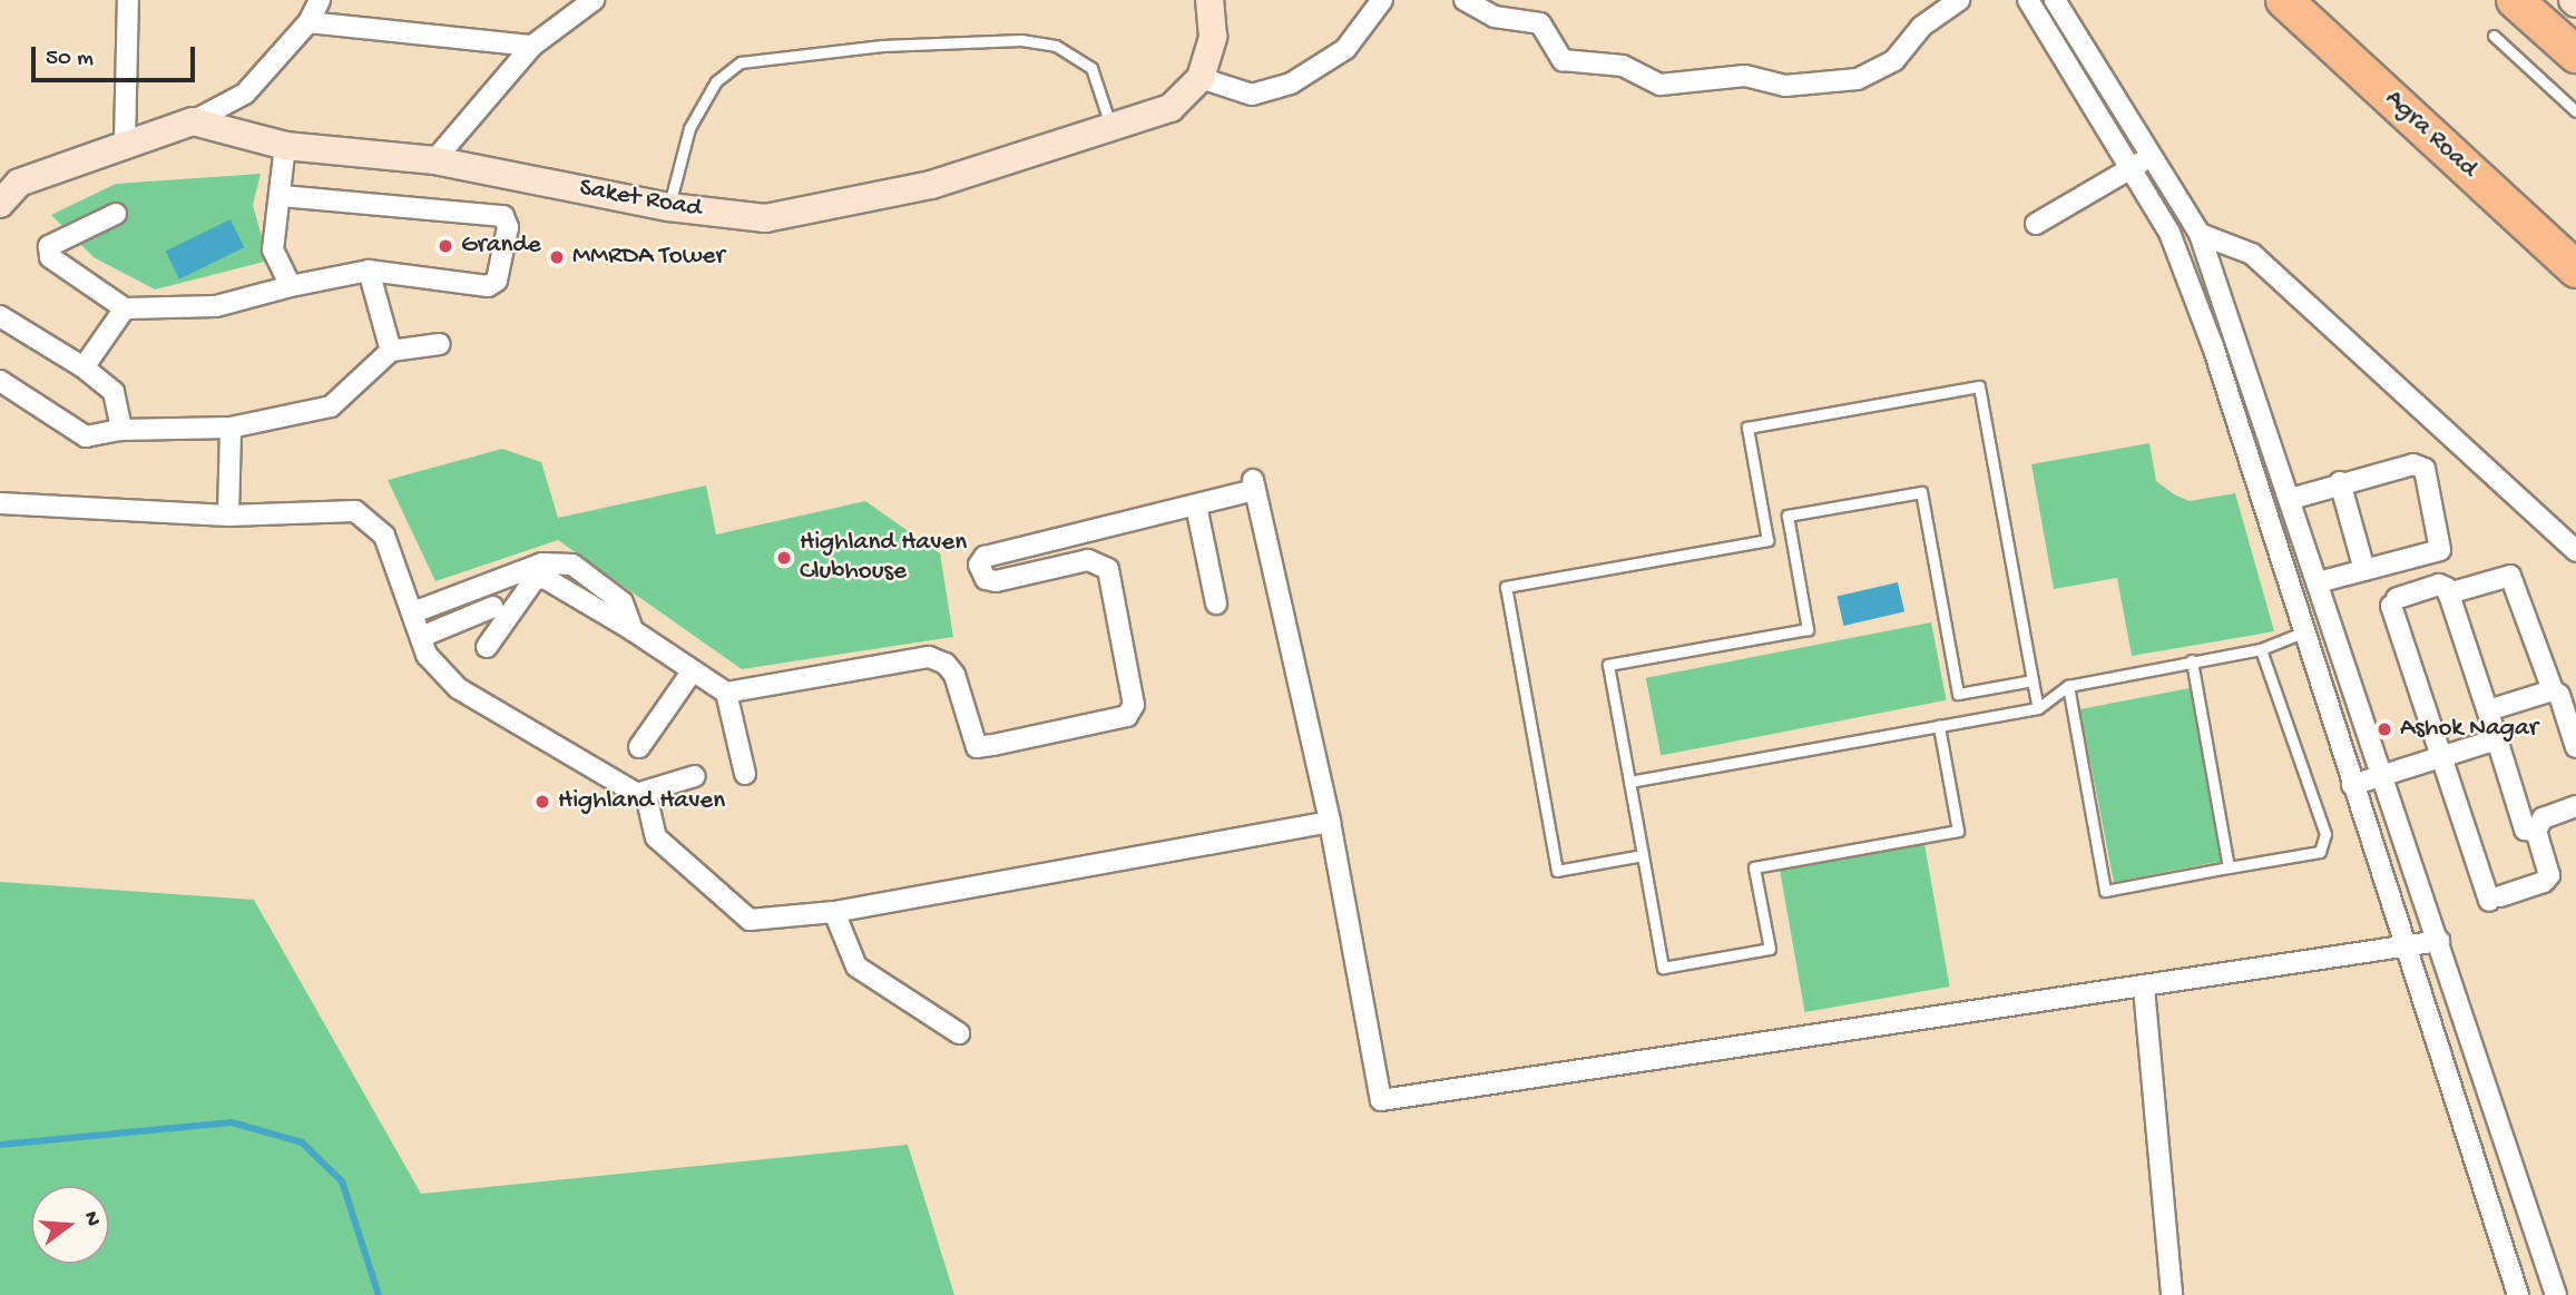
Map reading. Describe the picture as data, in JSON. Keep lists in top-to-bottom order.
{
  "streets": {
    "highway": ["Agra Road"],
    "main road": ["Saket Road"]
  },
  "places": [
    "Grande",
    "MMRDA Tower",
    "Highland Haven Clubhouse",
    "Ashok Nagar",
    "Highland Haven"
  ],
  "scale_bar": "50 m",
  "north": "right"
}
